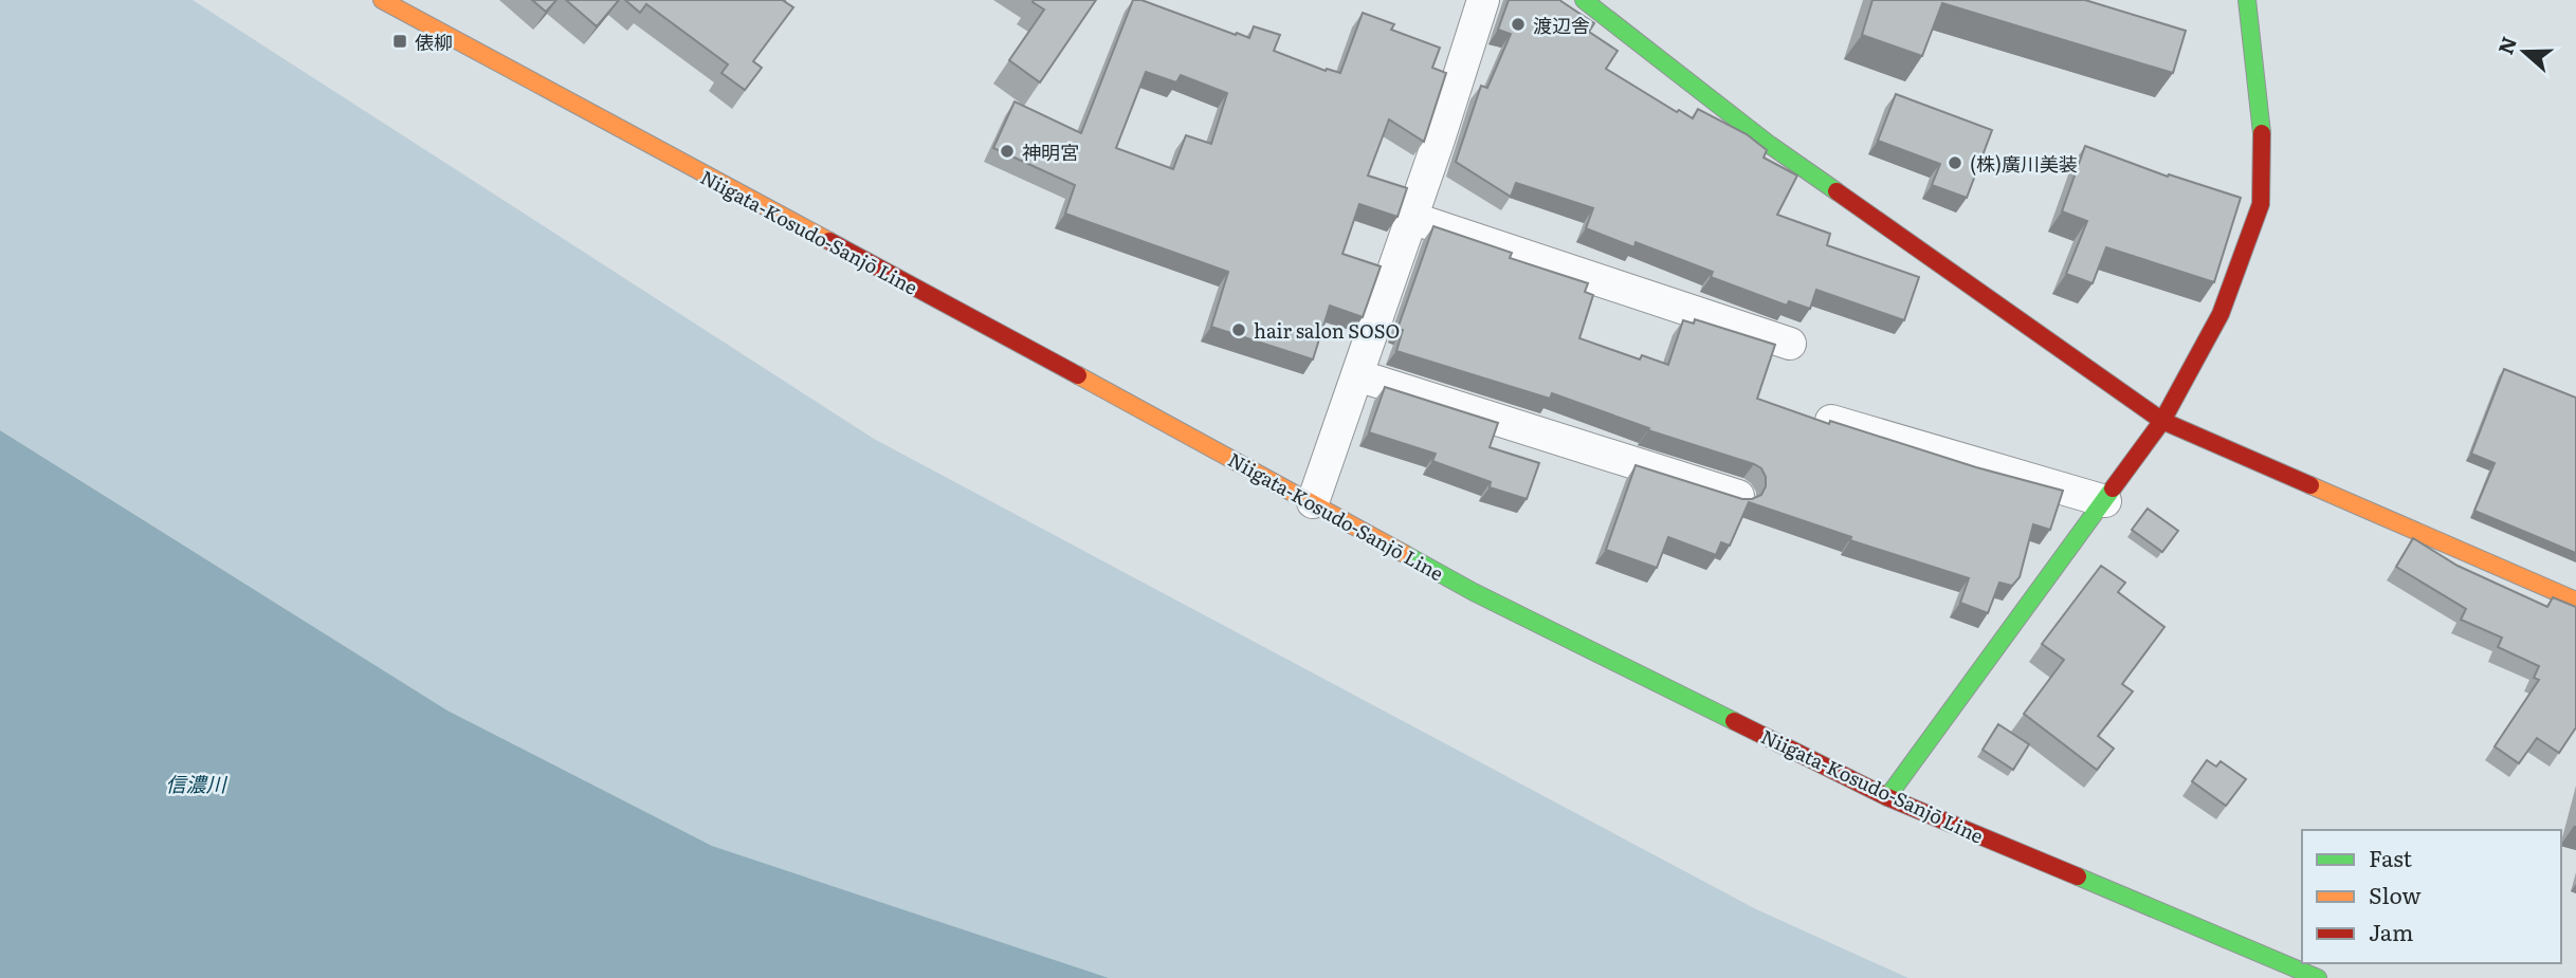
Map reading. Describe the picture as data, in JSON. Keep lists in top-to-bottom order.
{
  "streets": {
    "main road": ["Niigata-Kosudo-Sanjō Line"]
  },
  "water": ["信濃川"],
  "places": {
    "other": [
      "渡辺舎",
      "神明宮",
      "(株)廣川美装",
      "hair salon SOSO"
    ],
    "transit": ["俵柳"]
  },
  "legend": ["Fast", "Slow", "Jam"],
  "north": "left"
}
